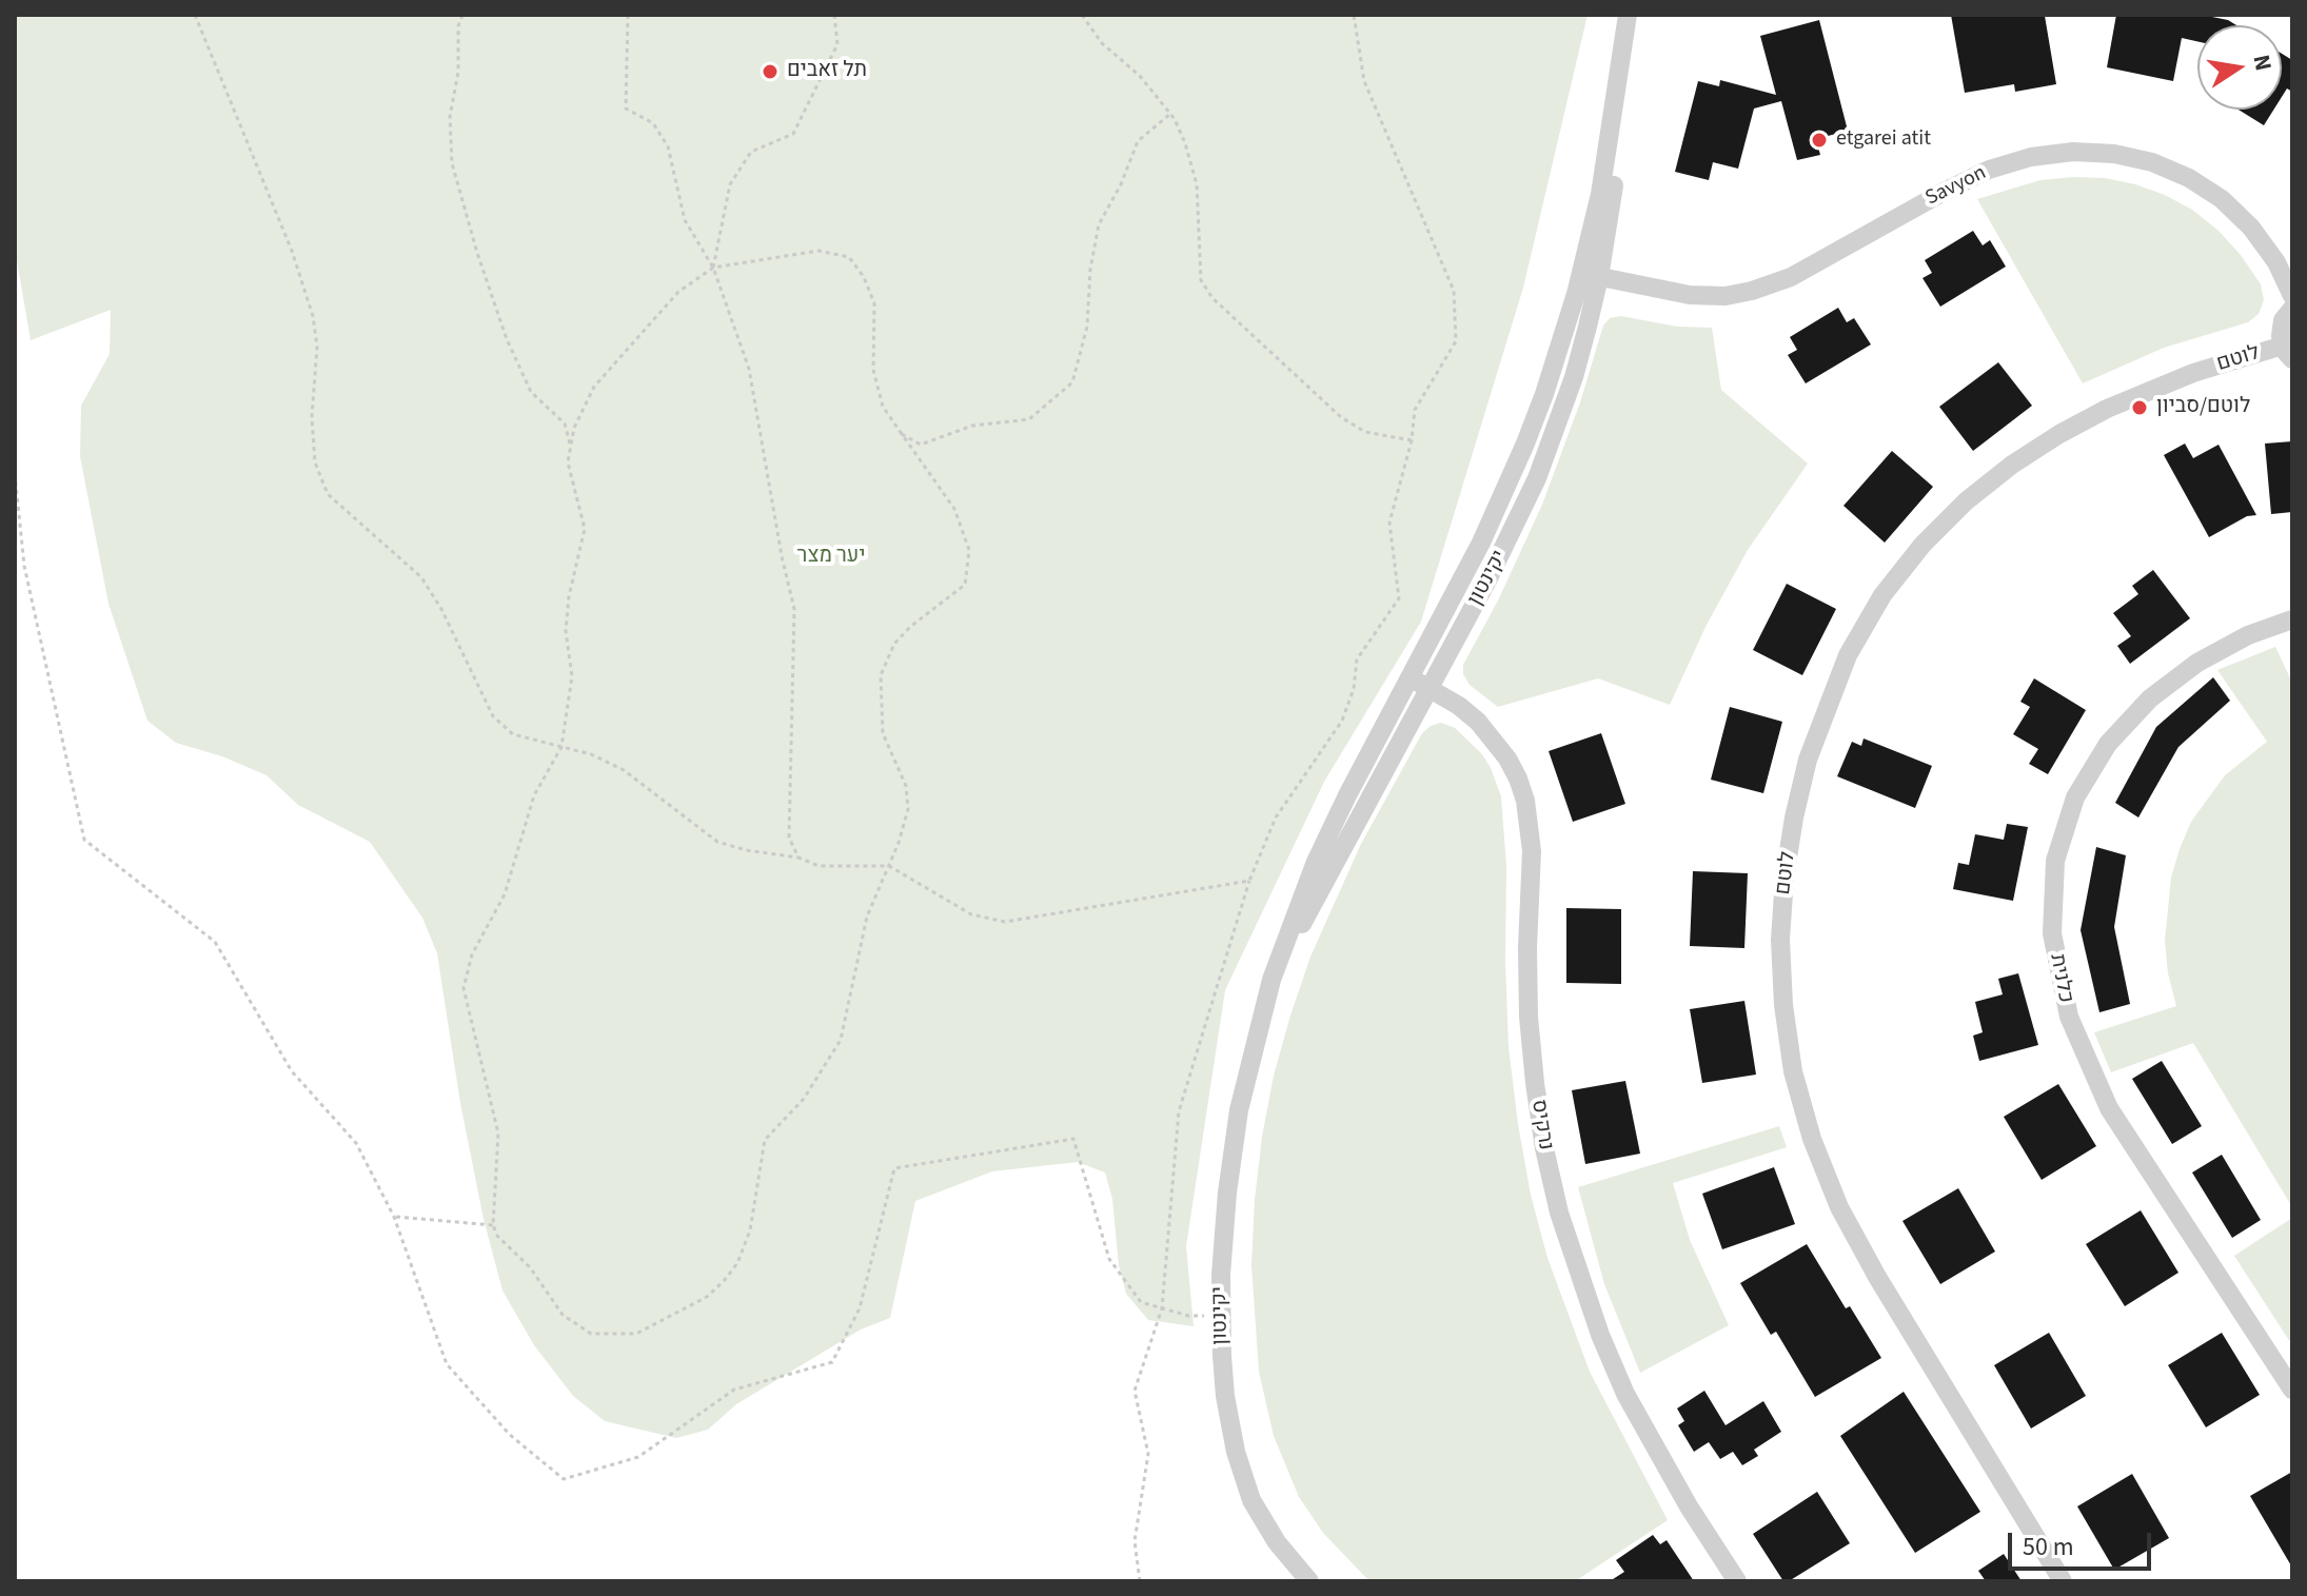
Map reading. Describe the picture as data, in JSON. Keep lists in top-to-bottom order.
{
  "streets": {
    "street": [
      "Savyon",
      "לוטם",
      "יקינטון",
      "כלנית",
      "נרקיס"
    ]
  },
  "crossings": [
    ["Savyon", "יקינטון"],
    ["יקינטון", "נרקיס"]
  ],
  "parks": ["יער מצר"],
  "places": ["תל זאבים", "etgarei atit", "לוטם/סביון"],
  "scale_bar": "50 m",
  "north": "right"
}
